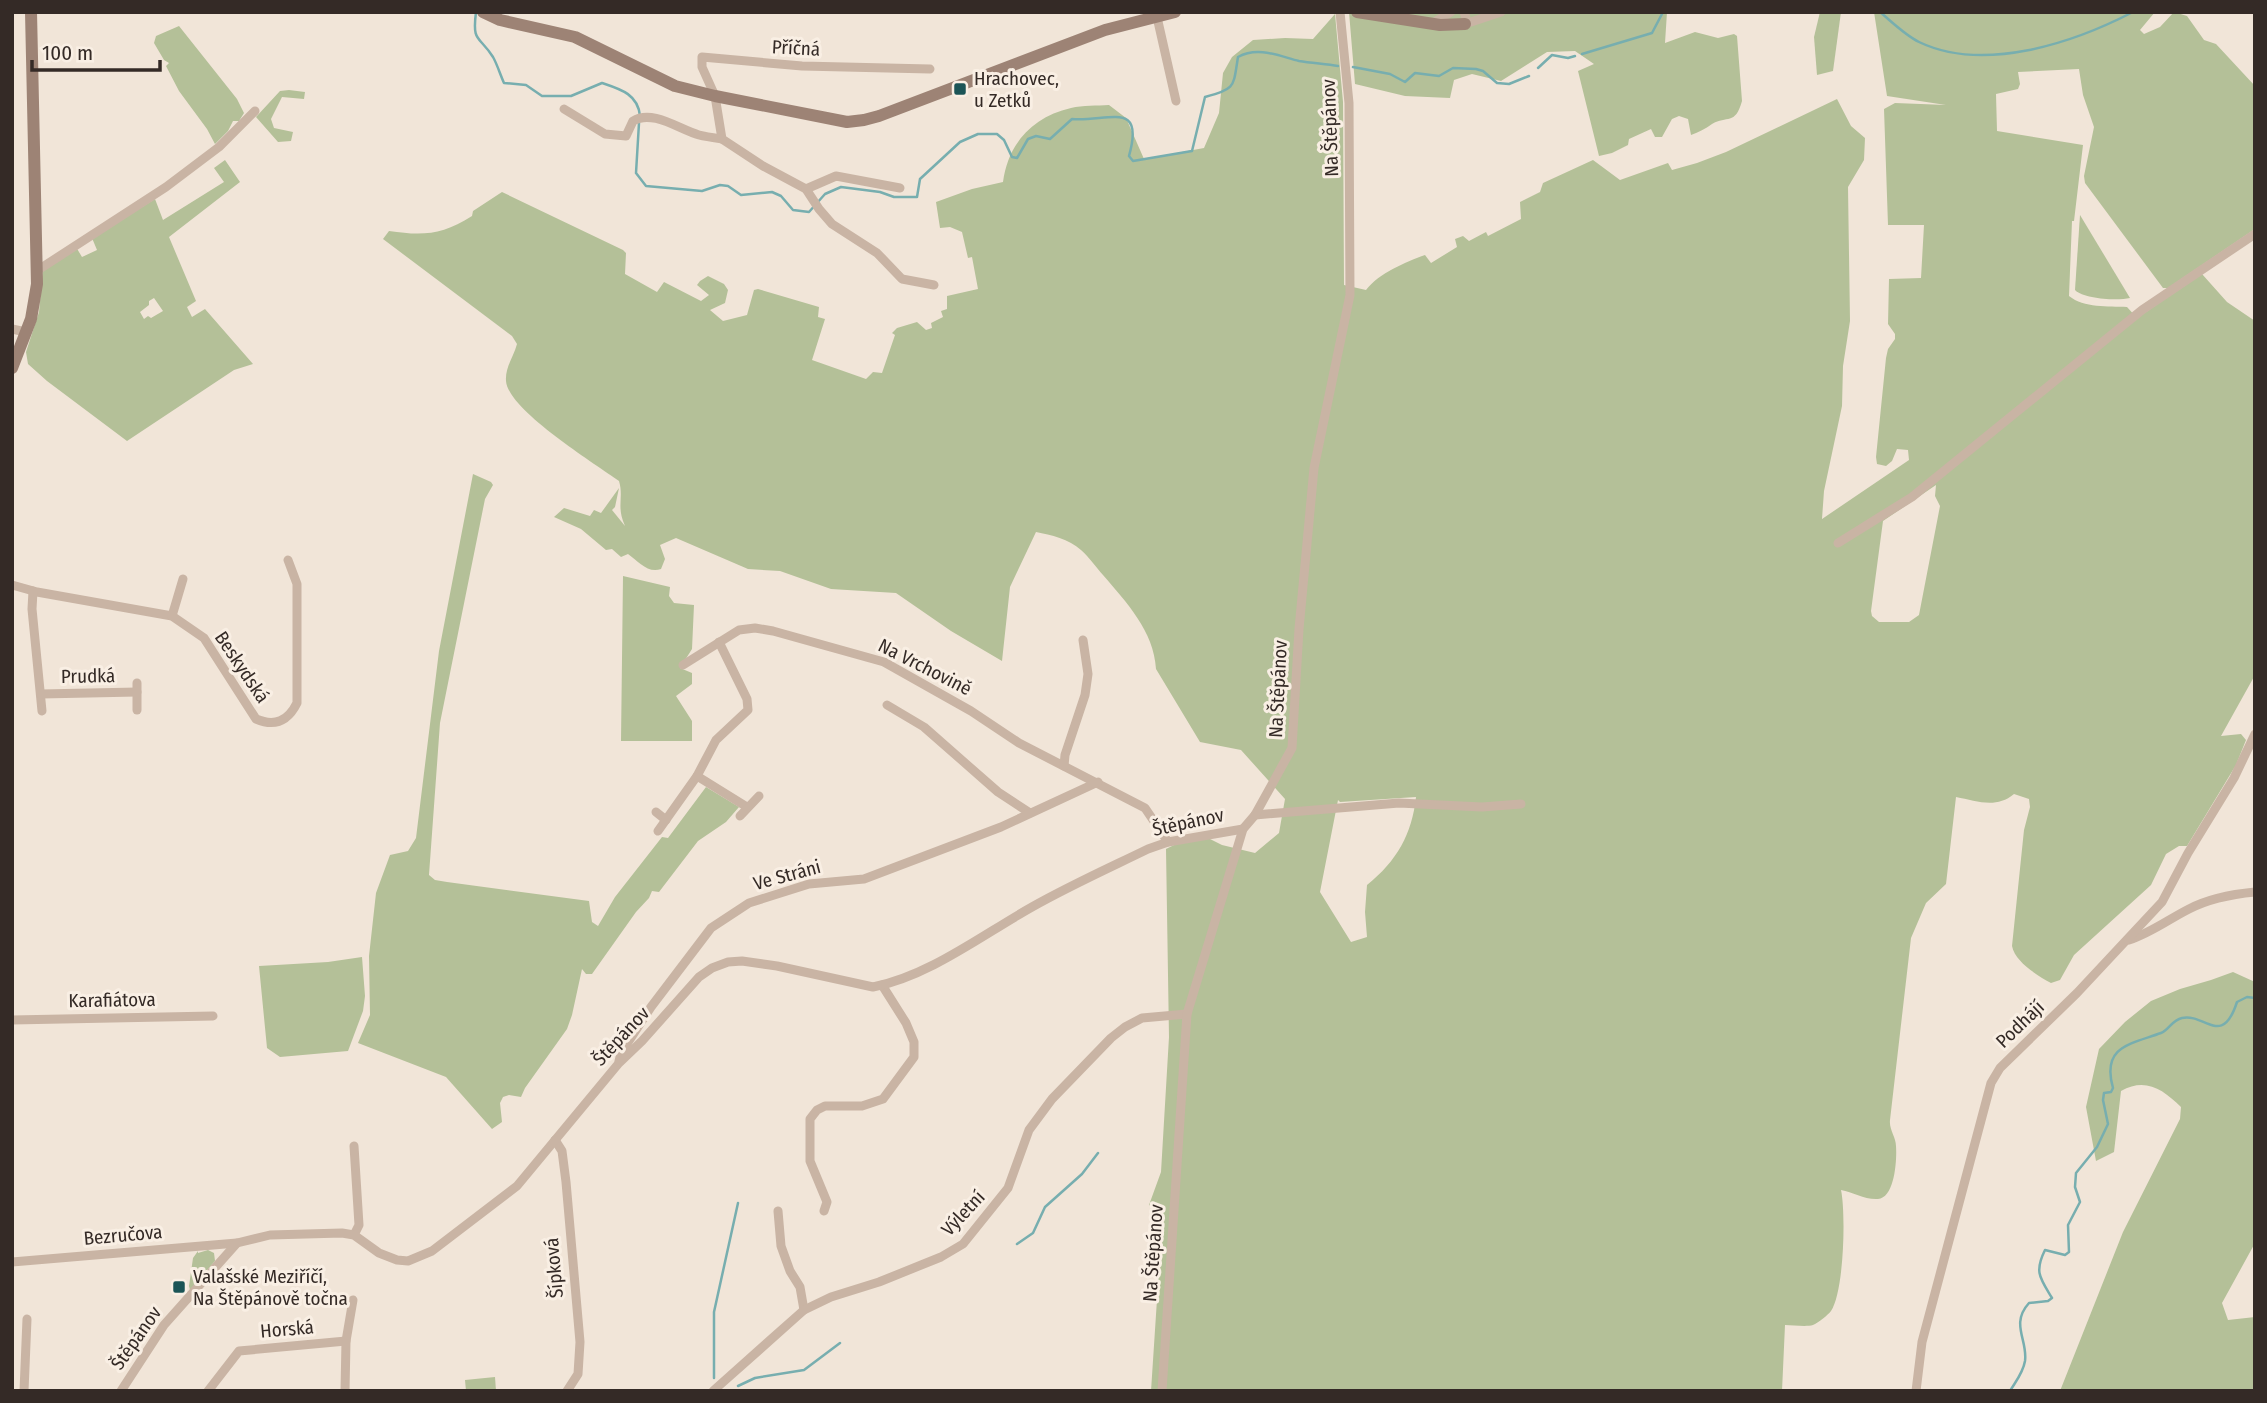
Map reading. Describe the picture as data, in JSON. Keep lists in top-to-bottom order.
{
  "streets": {
    "street": [
      "Příčná",
      "Na Štěpánov",
      "Beskydská",
      "Na Vrchovině",
      "Prudká",
      "Štěpánov",
      "Ve Stráni",
      "Karafiátova",
      "Podhájí",
      "Výletní",
      "Bezručova",
      "Šípková",
      "Horská"
    ]
  },
  "crossings": [
    ["Na Štěpánov", "Štěpánov"],
    ["Na Štěpánov", "Výletní"],
    ["Na Vrchovině", "Štěpánov"],
    ["Na Vrchovině", "Ve Stráni"],
    ["Štěpánov", "Ve Stráni"],
    ["Štěpánov", "Bezručova"],
    ["Štěpánov", "Šípková"]
  ],
  "places": {
    "transit": ["Hrachovec, u Zetků", "Valašské Meziříčí, Na Štěpánově točna"]
  },
  "scale_bar": "100 m"
}
